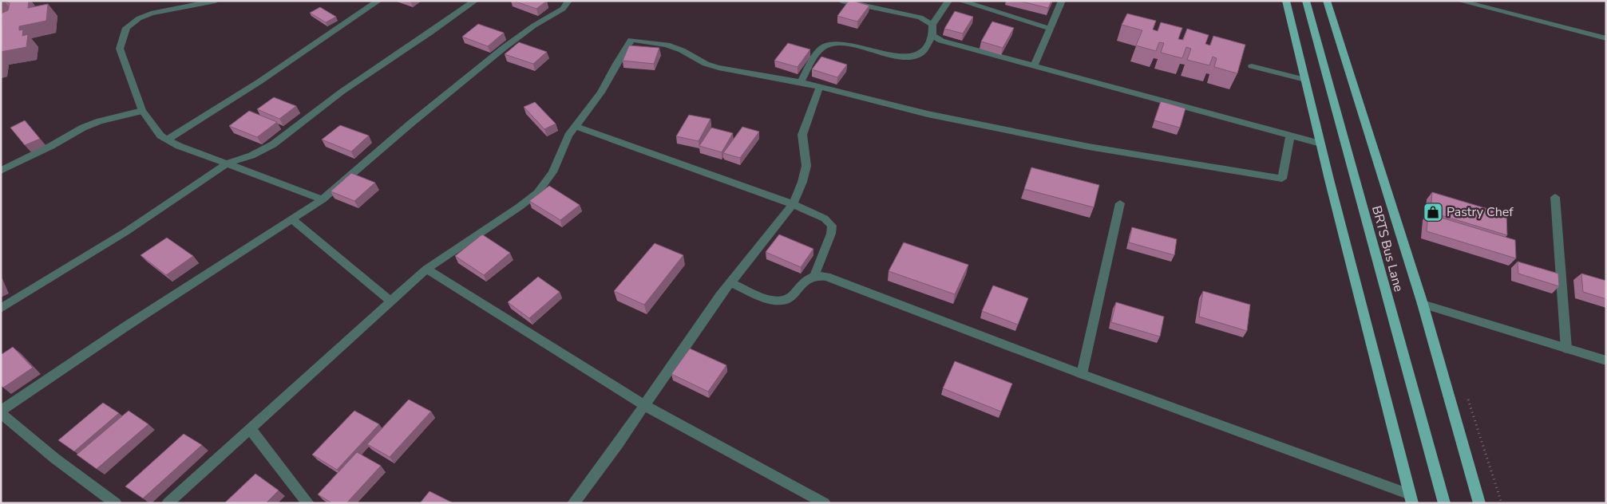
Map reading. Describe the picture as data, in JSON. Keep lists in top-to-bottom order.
{
  "streets": {
    "main road": ["BRTS Bus Lane"]
  },
  "places": {
    "shop": ["Pastry Chef"]
  }
}
